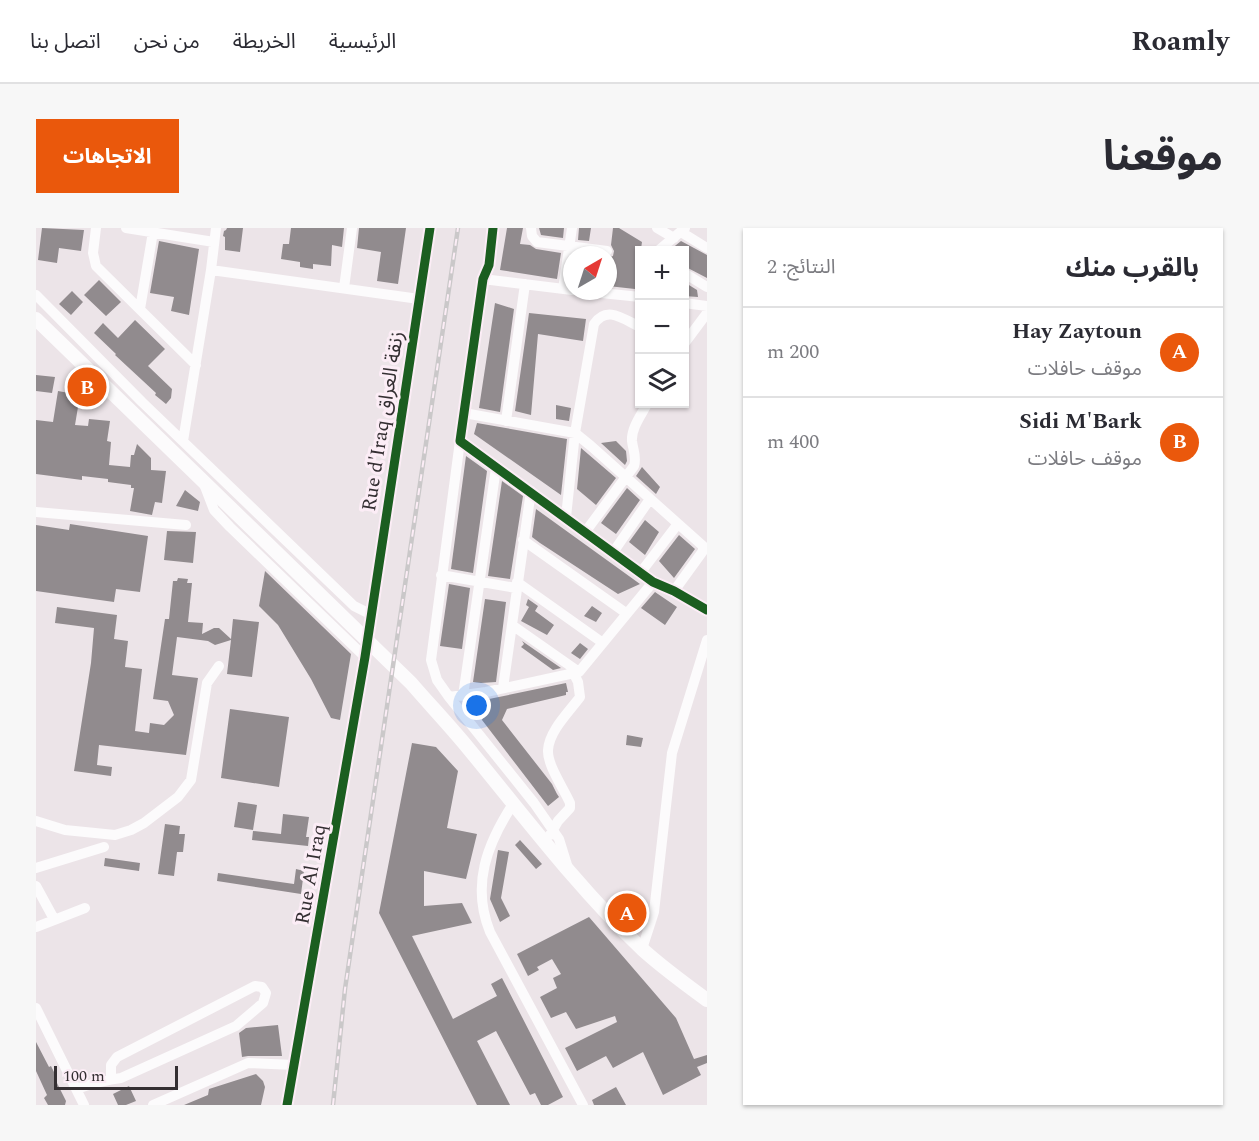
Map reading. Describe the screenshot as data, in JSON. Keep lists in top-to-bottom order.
{
  "streets": {
    "street": ["Rue d'Iraq زنقة العراق", "Rue Al Iraq"]
  },
  "scale_bar": "100 m",
  "north": "top right",
  "page": {
    "header": "Roamly",
    "nav": [
      "الرئيسية",
      "الخريطة",
      "من نحن",
      "اتصل بنا"
    ],
    "title": "موقعنا",
    "buttons": "الاتجاهات",
    "heading": ["بالقرب منك", "النتائج: 2"],
    "map_buttons": ["+", "−"],
    "list": [
      {
        "mark": "A",
        "name": "Hay Zaytoun",
        "note": "موقف حافلات",
        "value": "200 m"
      },
      {
        "mark": "B",
        "name": "Sidi M'Bark",
        "note": "موقف حافلات",
        "value": "400 m"
      }
    ],
    "pins": ["B", "A"],
    "scale": "100 m"
  }
}
